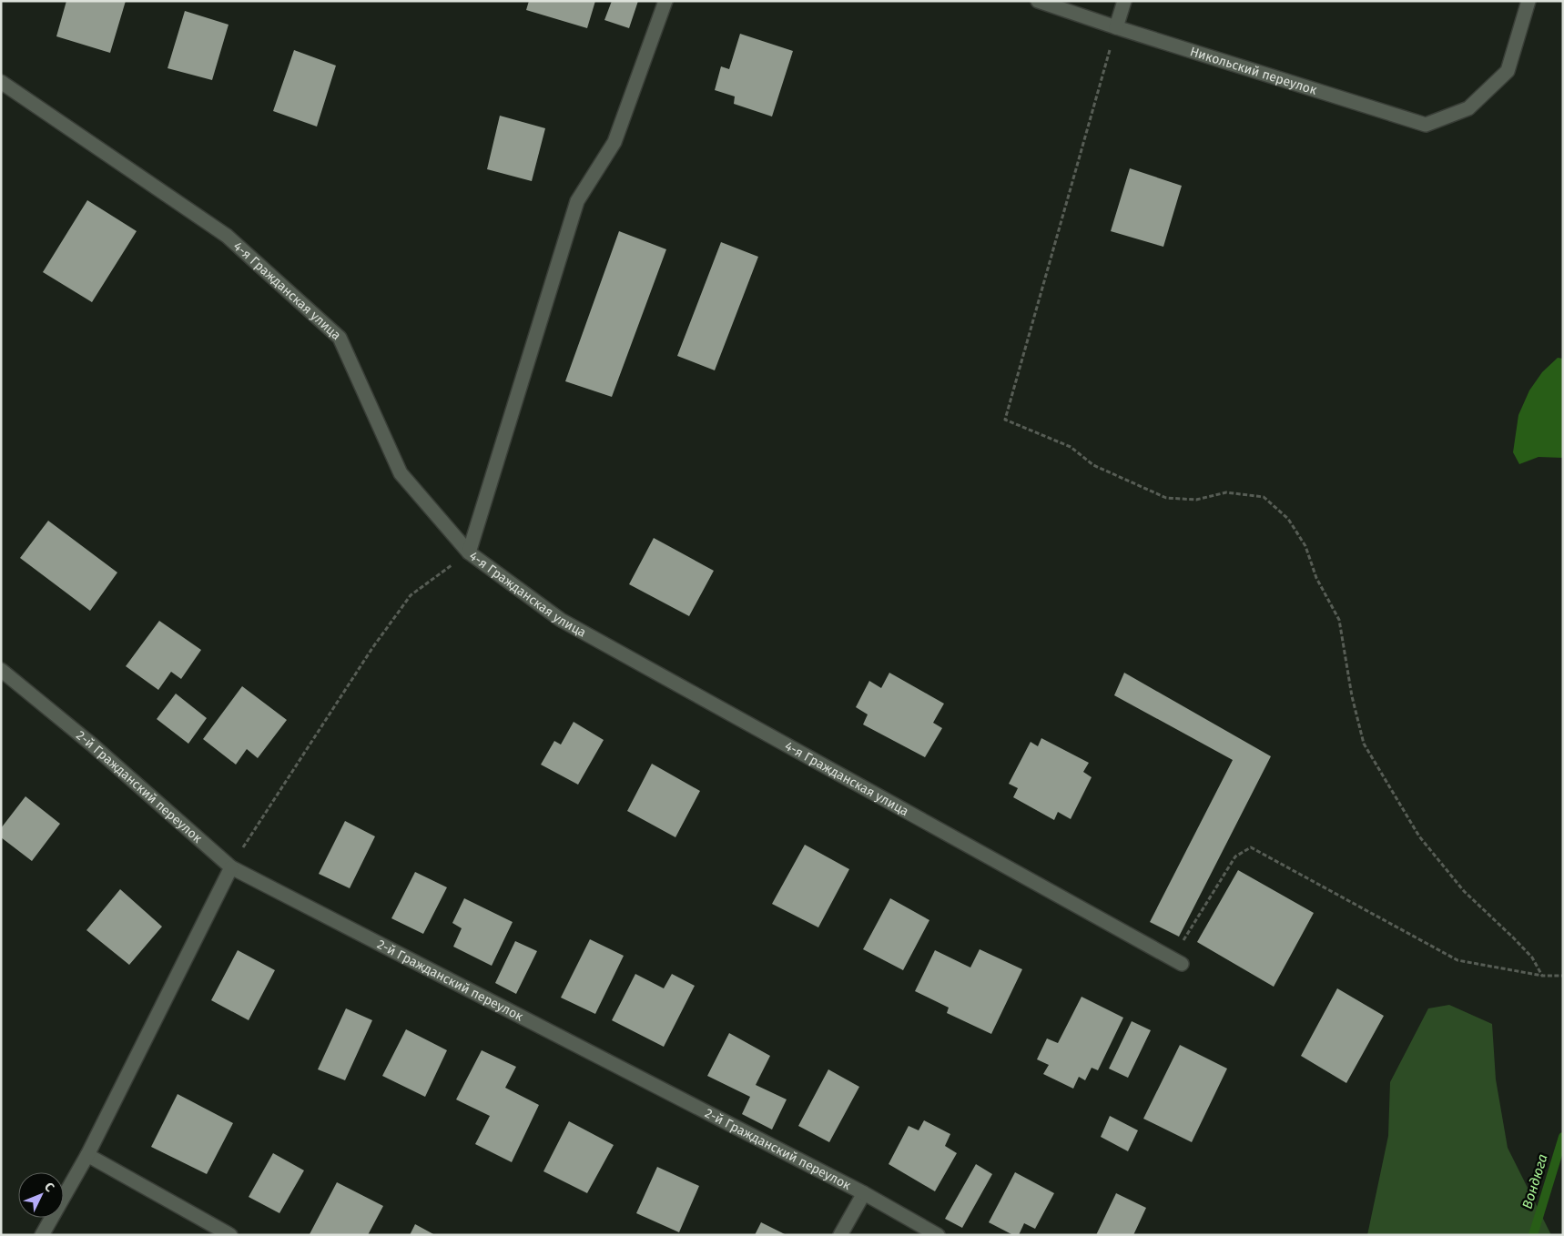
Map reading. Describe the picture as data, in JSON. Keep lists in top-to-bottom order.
{
  "streets": {
    "street": ["Никольский переулок", "4-я Гражданская улица", "2-й Гражданский переулок"]
  },
  "water": ["Вондюга"],
  "north": "top right"
}
